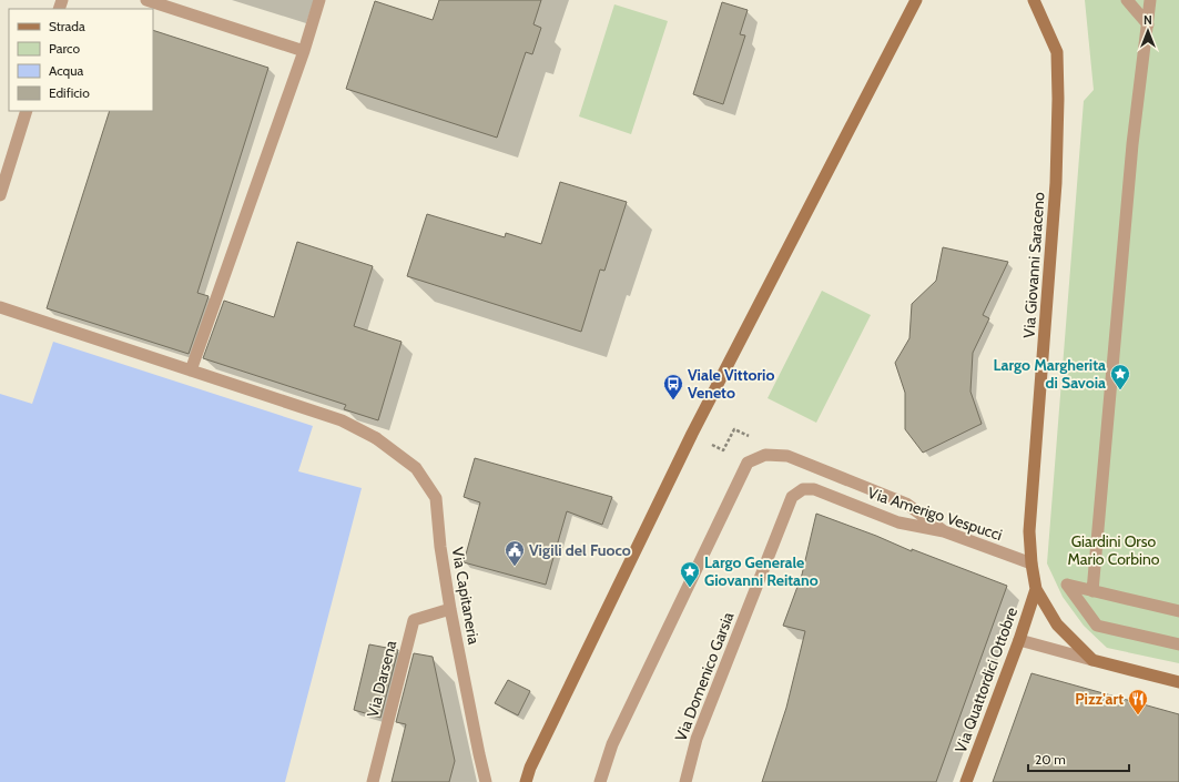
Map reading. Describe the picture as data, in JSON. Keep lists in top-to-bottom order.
{
  "streets": {
    "main road": ["Via Giovanni Saraceno", "Via Quattordici Ottobre"],
    "street": [
      "Via Amerigo Vespucci",
      "Via Capitaneria",
      "Via Domenico Garsia",
      "Via Darsena"
    ]
  },
  "crossings": [
    ["Via Giovanni Saraceno", "Via Amerigo Vespucci"],
    ["Via Giovanni Saraceno", "Via Quattordici Ottobre"],
    ["Via Amerigo Vespucci", "Via Domenico Garsia"],
    ["Via Capitaneria", "Via Darsena"]
  ],
  "parks": ["Giardini Orso Mario Corbino"],
  "places": {
    "place": ["Largo Margherita di Savoia", "Largo Generale Giovanni Reitano"],
    "bus stop": ["Viale Vittorio Veneto"],
    "public building": ["Vigili del Fuoco"],
    "restaurant": ["Pizz'art"]
  },
  "legend": [
    "Strada",
    "Parco",
    "Acqua",
    "Edificio"
  ],
  "scale_bar": "20 m",
  "north": "top"
}
